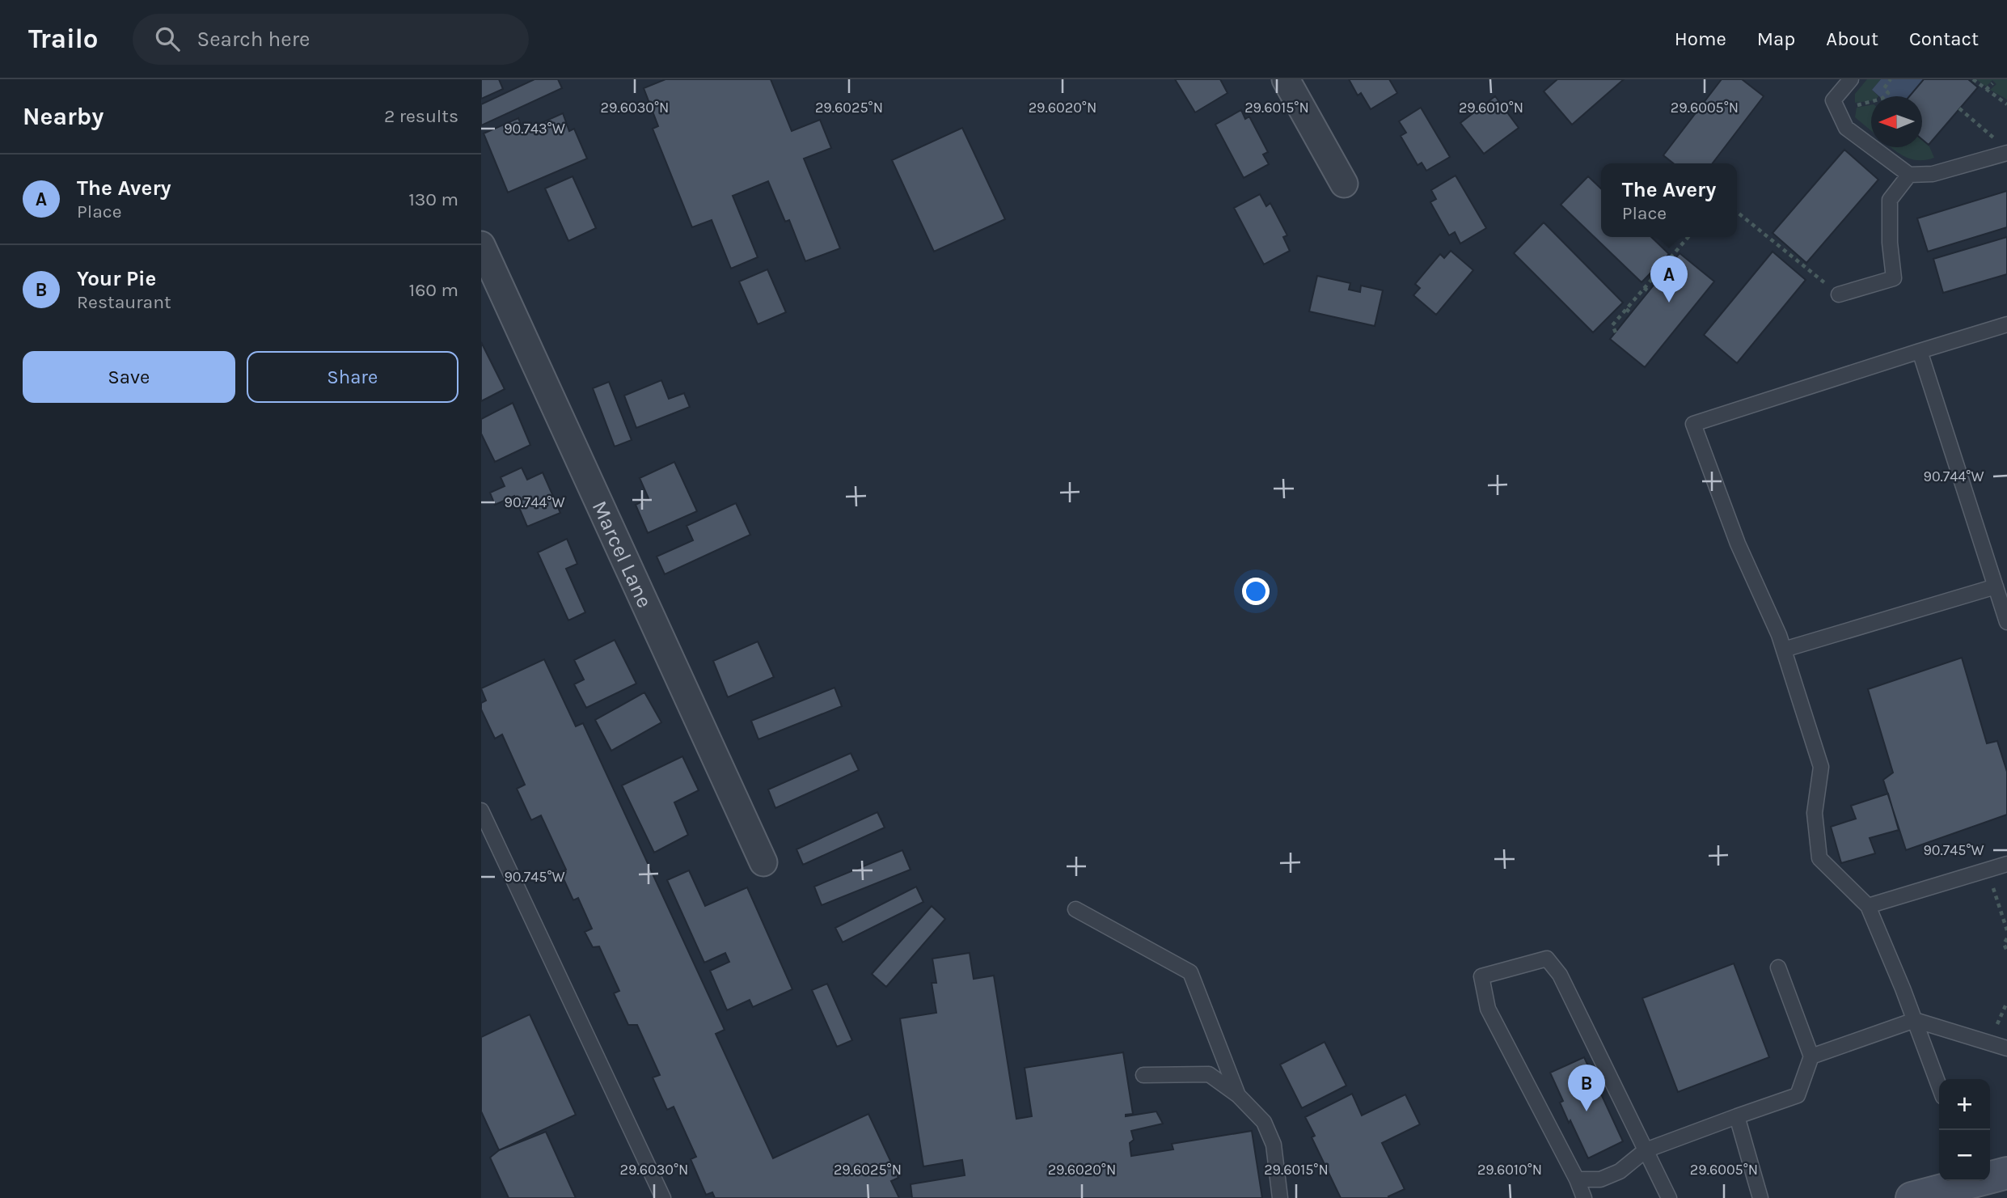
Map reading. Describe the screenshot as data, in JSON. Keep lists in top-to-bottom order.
{
  "streets": {
    "street": ["Marcel Lane"]
  },
  "north": "left",
  "page": {
    "header": "Trailo",
    "search": "Search here",
    "nav": [
      "Home",
      "Map",
      "About",
      "Contact"
    ],
    "heading": ["Nearby", "2 results"],
    "list": [
      {
        "mark": "A",
        "name": "The Avery",
        "note": "Place",
        "value": "130 m"
      },
      {
        "mark": "B",
        "name": "Your Pie",
        "note": "Restaurant",
        "value": "160 m"
      }
    ],
    "popup": ["The Avery", "Place"],
    "pins": ["A", "B"],
    "buttons": ["Save", "Share"],
    "map_buttons": ["+", "−"]
  },
  "coordinates": [
    "29.6030°N",
    "29.6025°N",
    "29.6020°N",
    "29.6015°N",
    "29.6010°N",
    "29.6005°N",
    "90.743°W",
    "90.744°W",
    "90.745°W"
  ]
}
